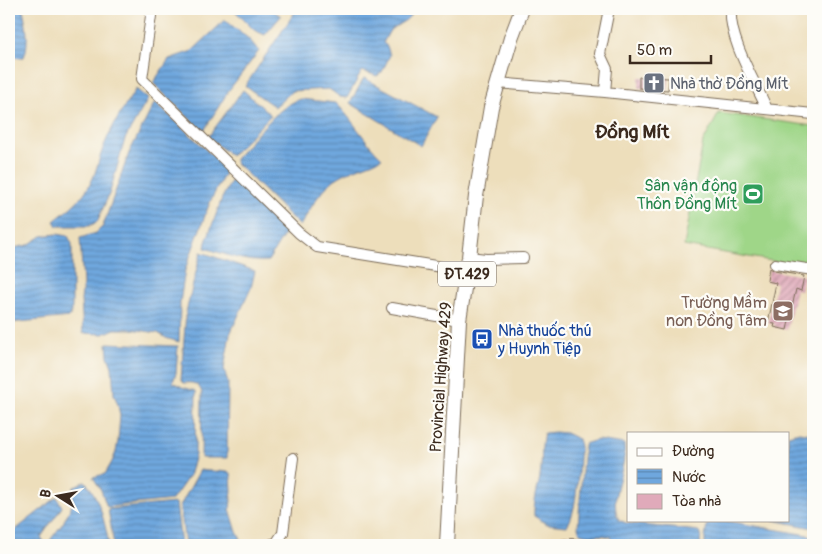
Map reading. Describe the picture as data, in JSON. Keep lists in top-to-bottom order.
{
  "streets": {
    "main road": ["ĐT.429", "Provincial Highway 429"]
  },
  "districts": ["Đồng Mít"],
  "places": {
    "church": ["Nhà thờ Đồng Mít"],
    "sports": ["Sân vận động Thôn Đồng Mít"],
    "school or university": ["Trường Mầm non Đồng Tâm"],
    "bus stop": ["Nhà thuốc thú y Huynh Tiệp"]
  },
  "legend": ["Đường", "Nước", "Tòa nhà"],
  "scale_bar": "50 m",
  "north": "left"
}
